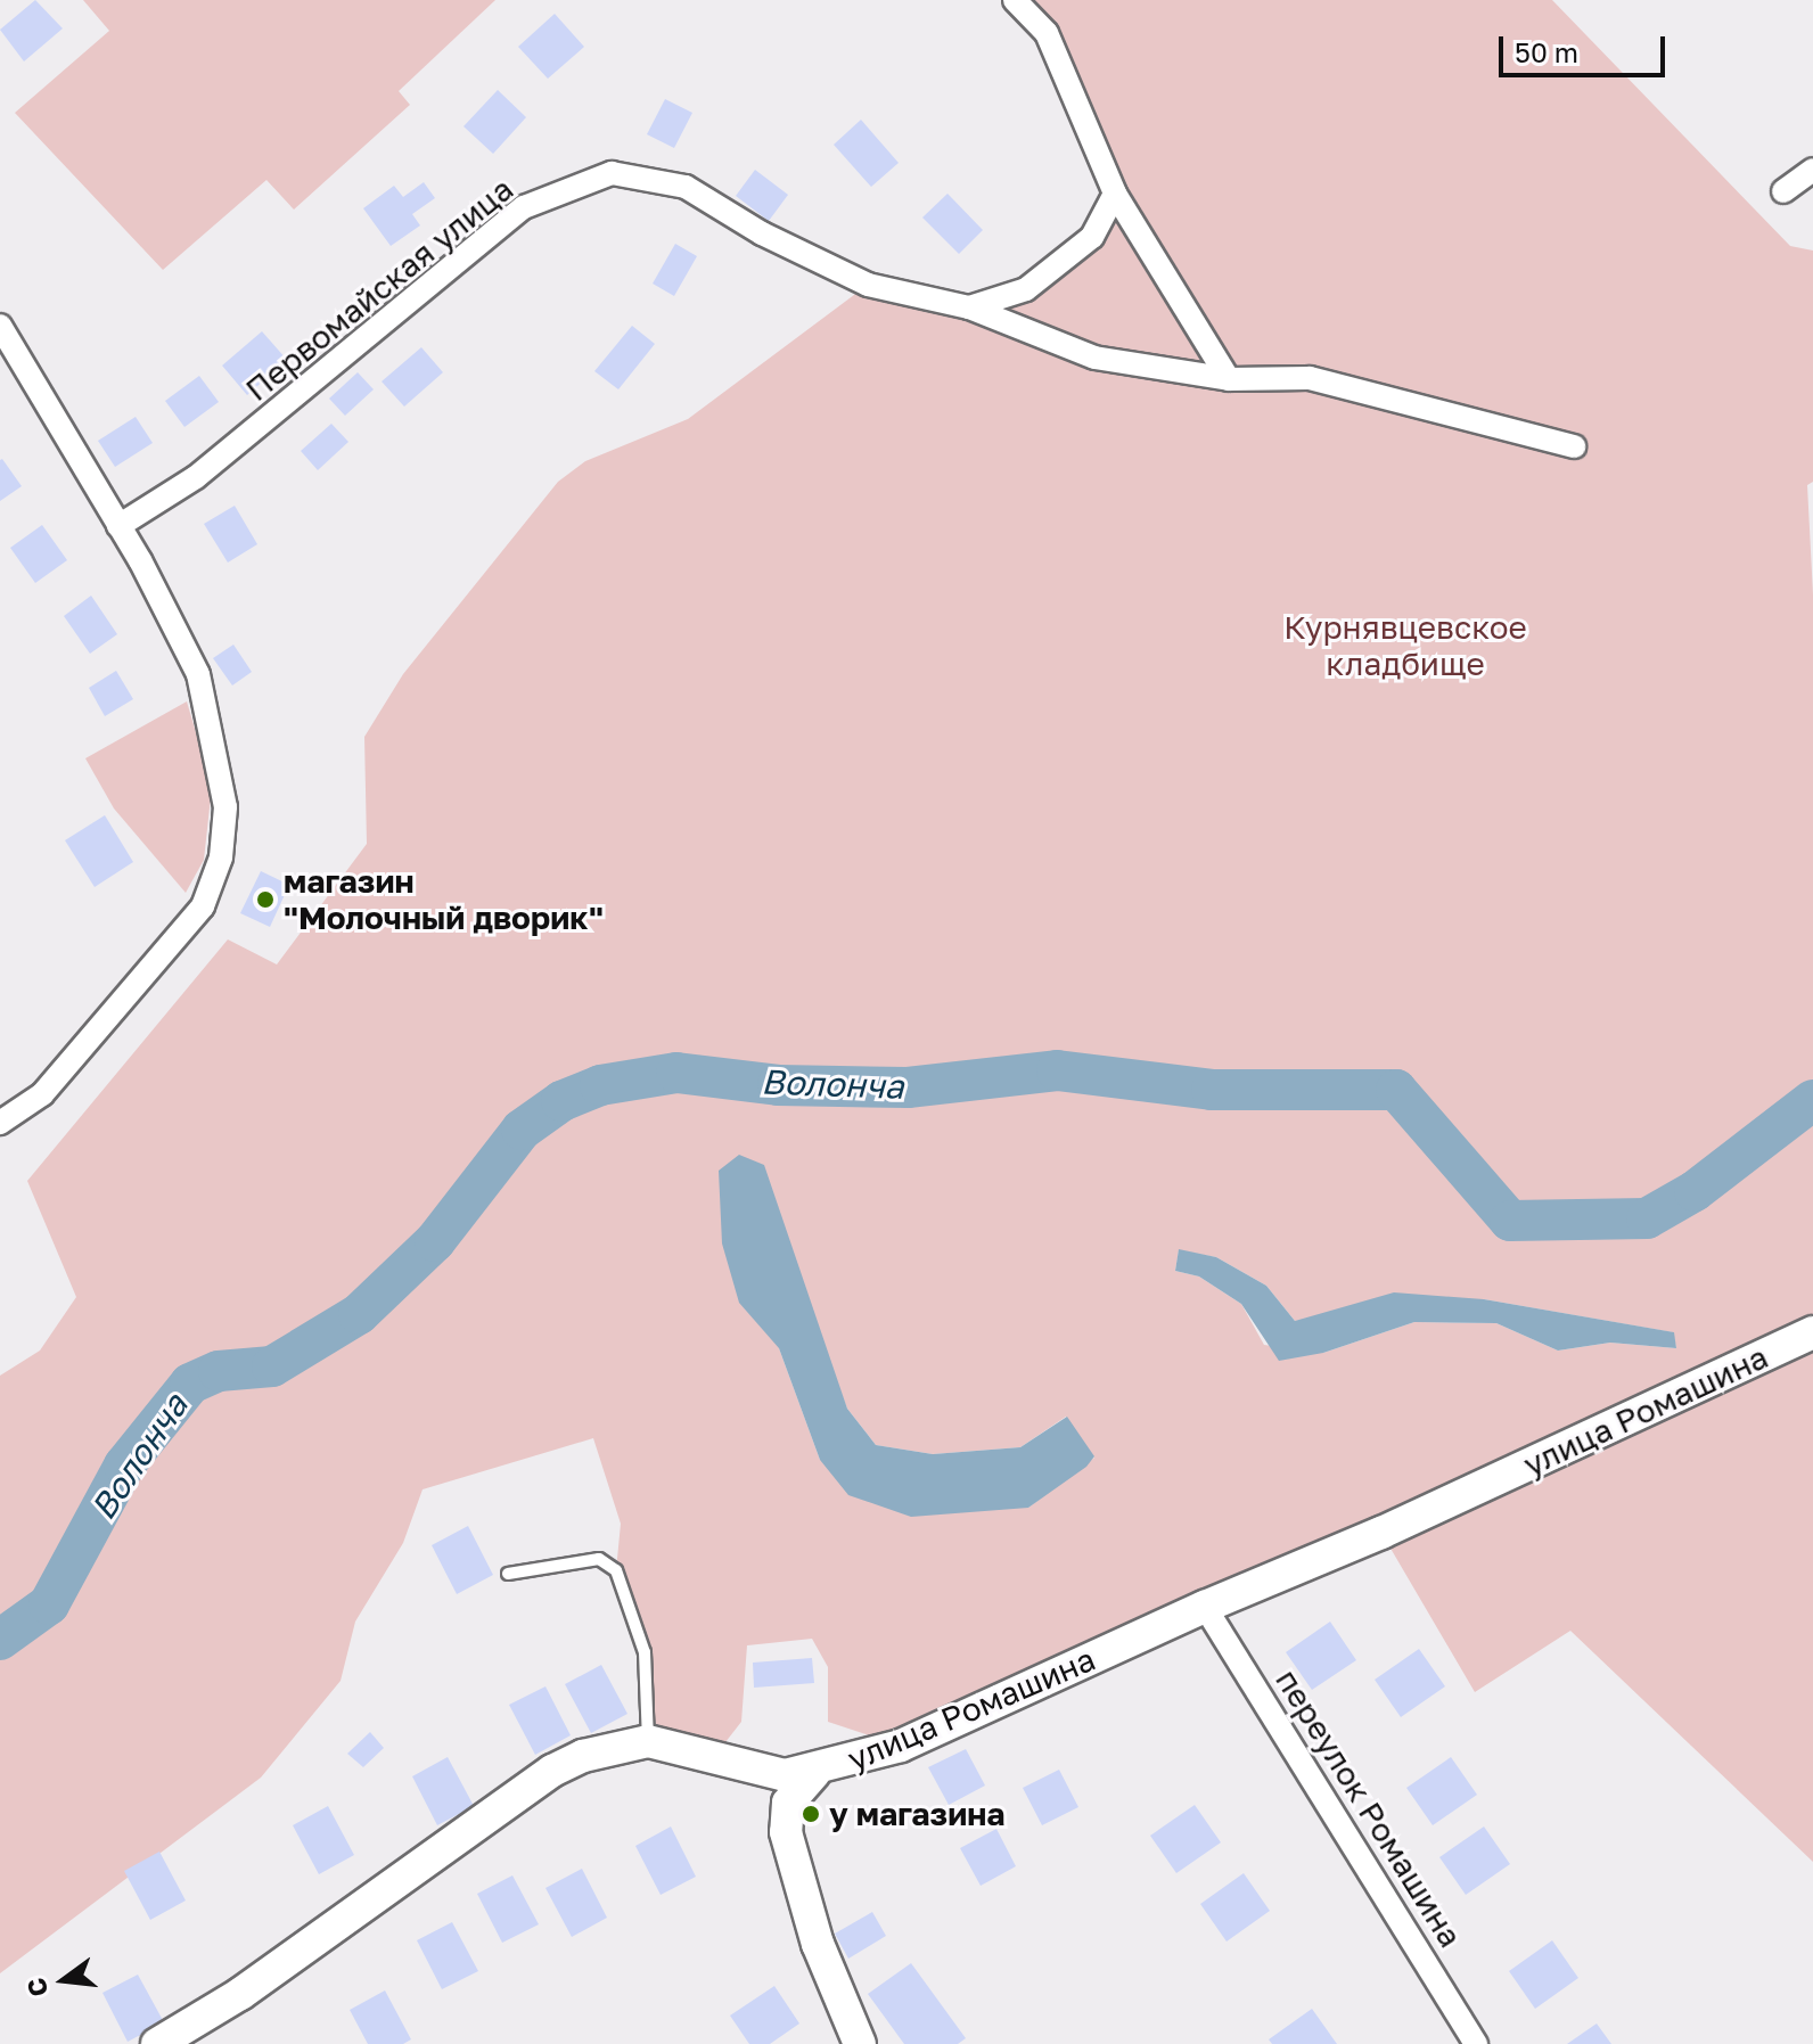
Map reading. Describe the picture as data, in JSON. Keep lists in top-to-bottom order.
{
  "streets": {
    "street": ["Первомайская улица", "улица Ромашина", "переулок Ромашина"]
  },
  "crossings": [
    ["улица Ромашина", "переулок Ромашина"]
  ],
  "water": ["Волонча"],
  "parks": ["Курнявцевское кладбище"],
  "places": ["магазин \"Молочный дворик\"", "у магазина"],
  "scale_bar": "50 m",
  "north": "left"
}
